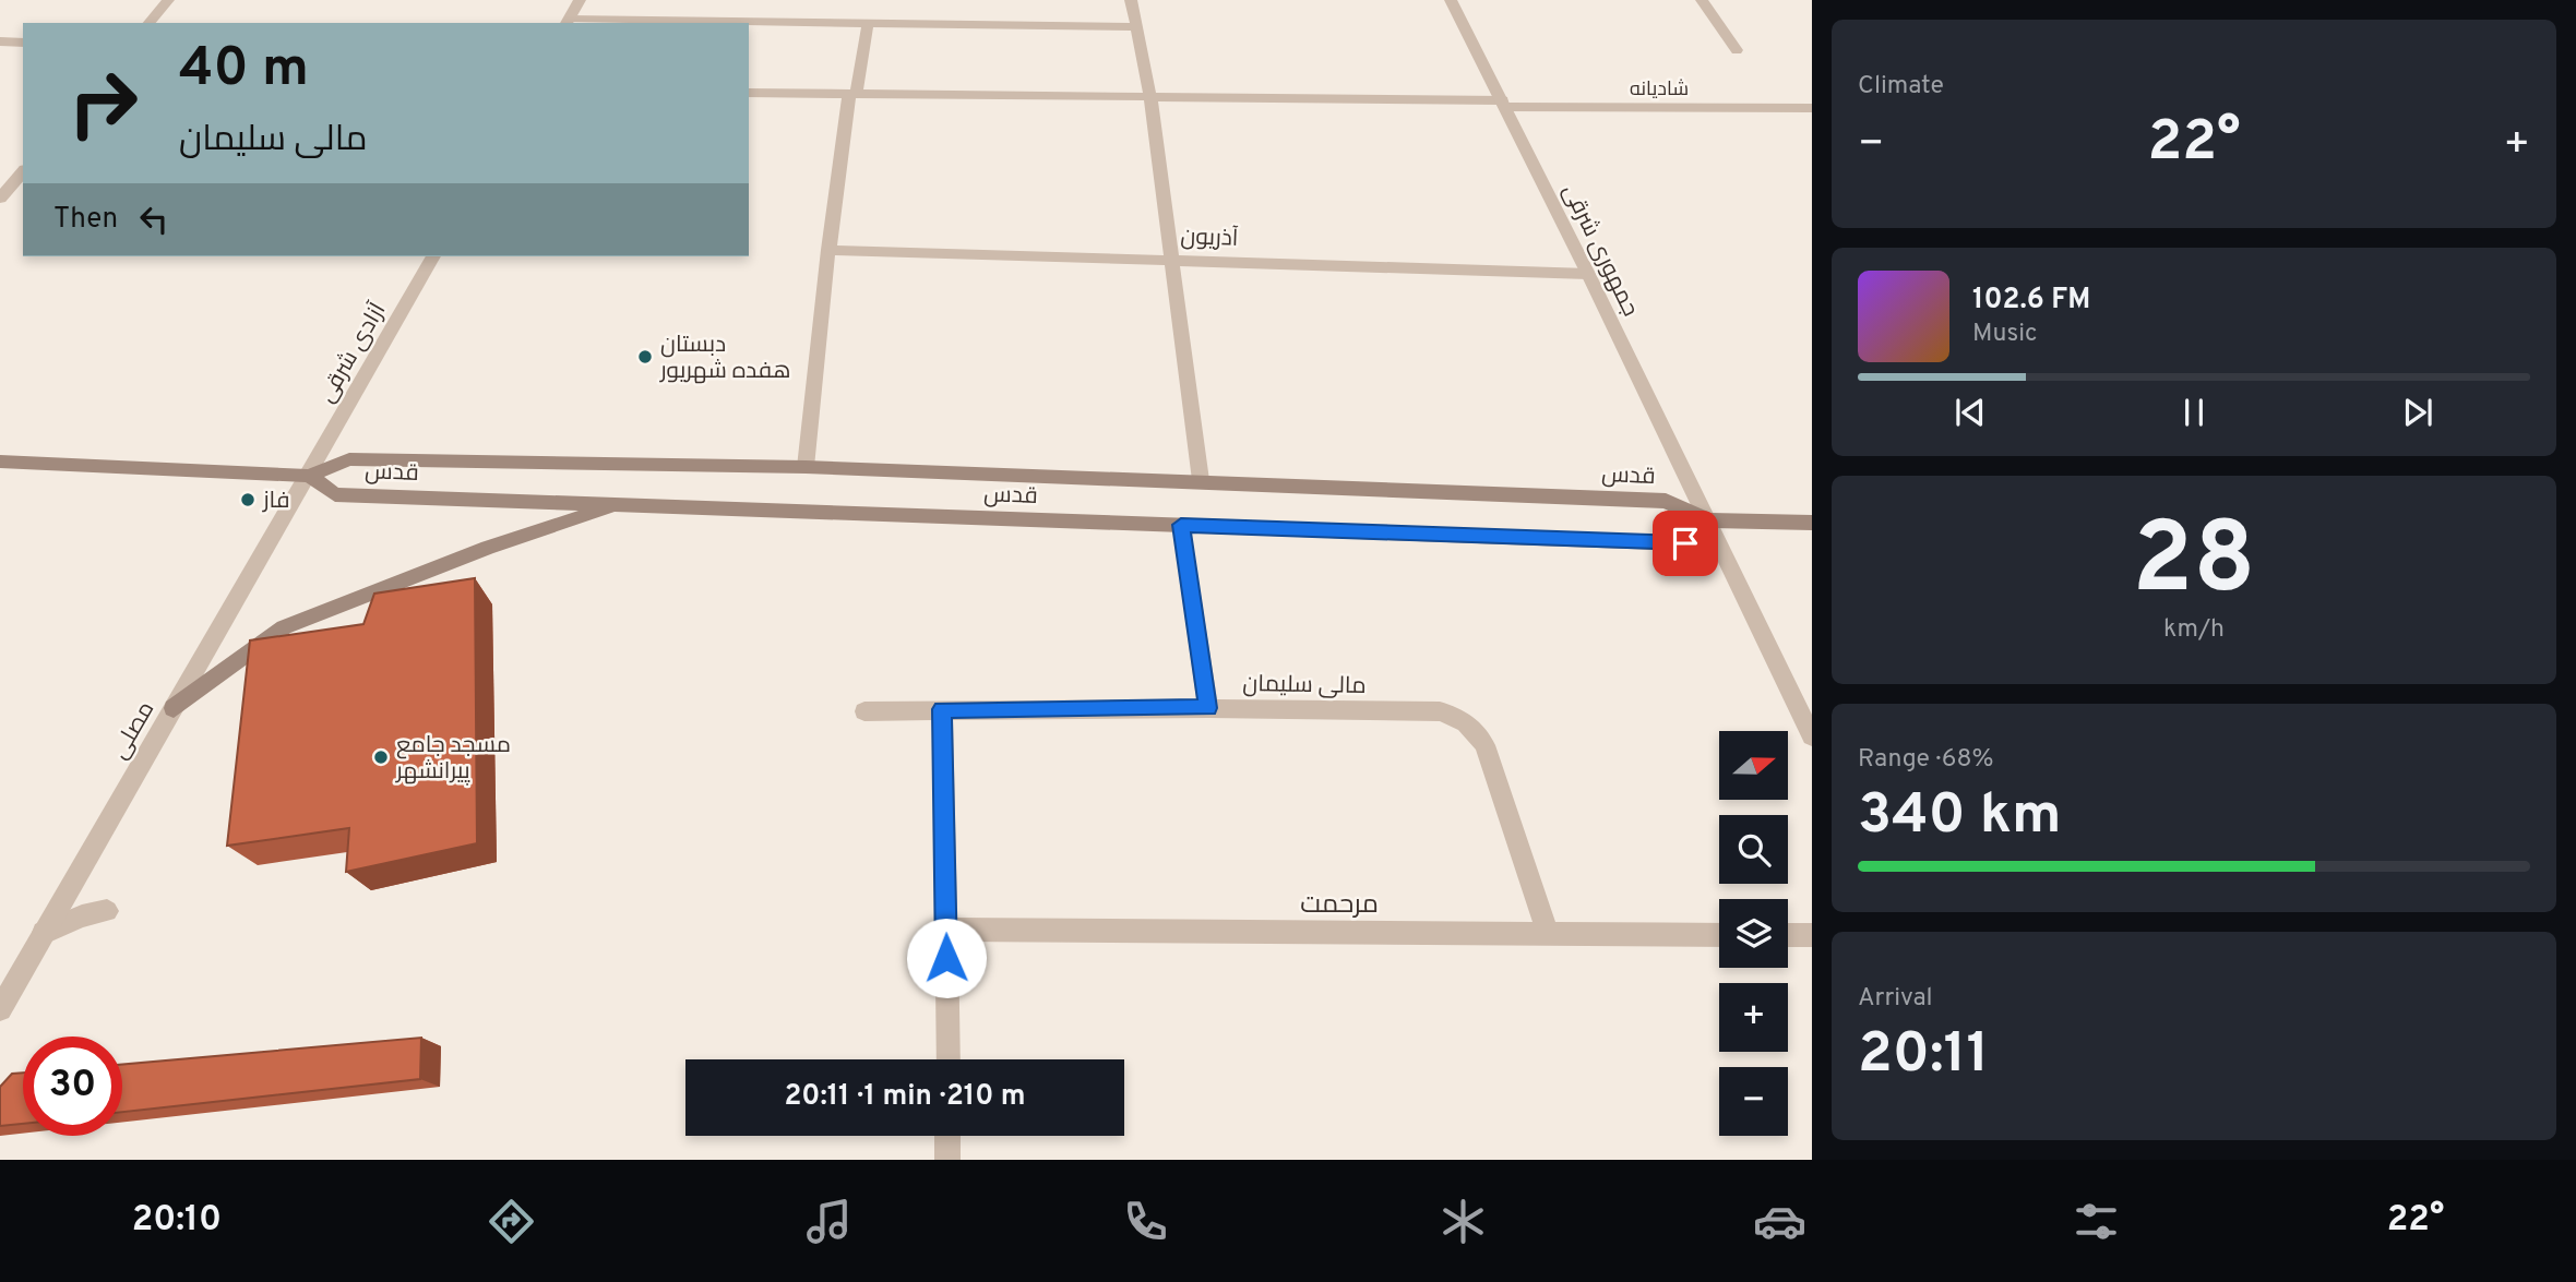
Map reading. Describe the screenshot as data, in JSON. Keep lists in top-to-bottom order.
{
  "streets": {
    "main road": ["قدس"],
    "street": [
      "شادیانه",
      "آذریون",
      "جمهوری شرقی",
      "آزادی شرقی",
      "مالی سلیمان",
      "مصلی",
      "مرحمت"
    ]
  },
  "crossings": [
    ["شادیانه", "جمهوری شرقی"],
    ["آذریون", "جمهوری شرقی"],
    ["جمهوری شرقی", "قدس"],
    ["آزادی شرقی", "قدس"],
    ["آزادی شرقی", "مصلی"],
    ["قدس", "مصلی"],
    ["مالی سلیمان", "مرحمت"]
  ],
  "places": ["دبستان هفده شهریور", "فاز", "مسجد جامع پیرانشهر"],
  "north": "right",
  "page": {
    "tile": [
      "Climate",
      ["28", "km/h"],
      ["Range · 68%", "340 km"],
      ["Arrival", "20:11"]
    ],
    "turn": ["40 m", "مالی سلیمان"],
    "heat": ["−", "22°", "+"],
    "then": "Then",
    "song": ["102.6 FM", "Music"],
    "map_buttons": ["+", "−"],
    "limit": "30",
    "trip": "20:11 · 1 min · 210 m",
    "tabs": ["20:10", "22°"]
  }
}
